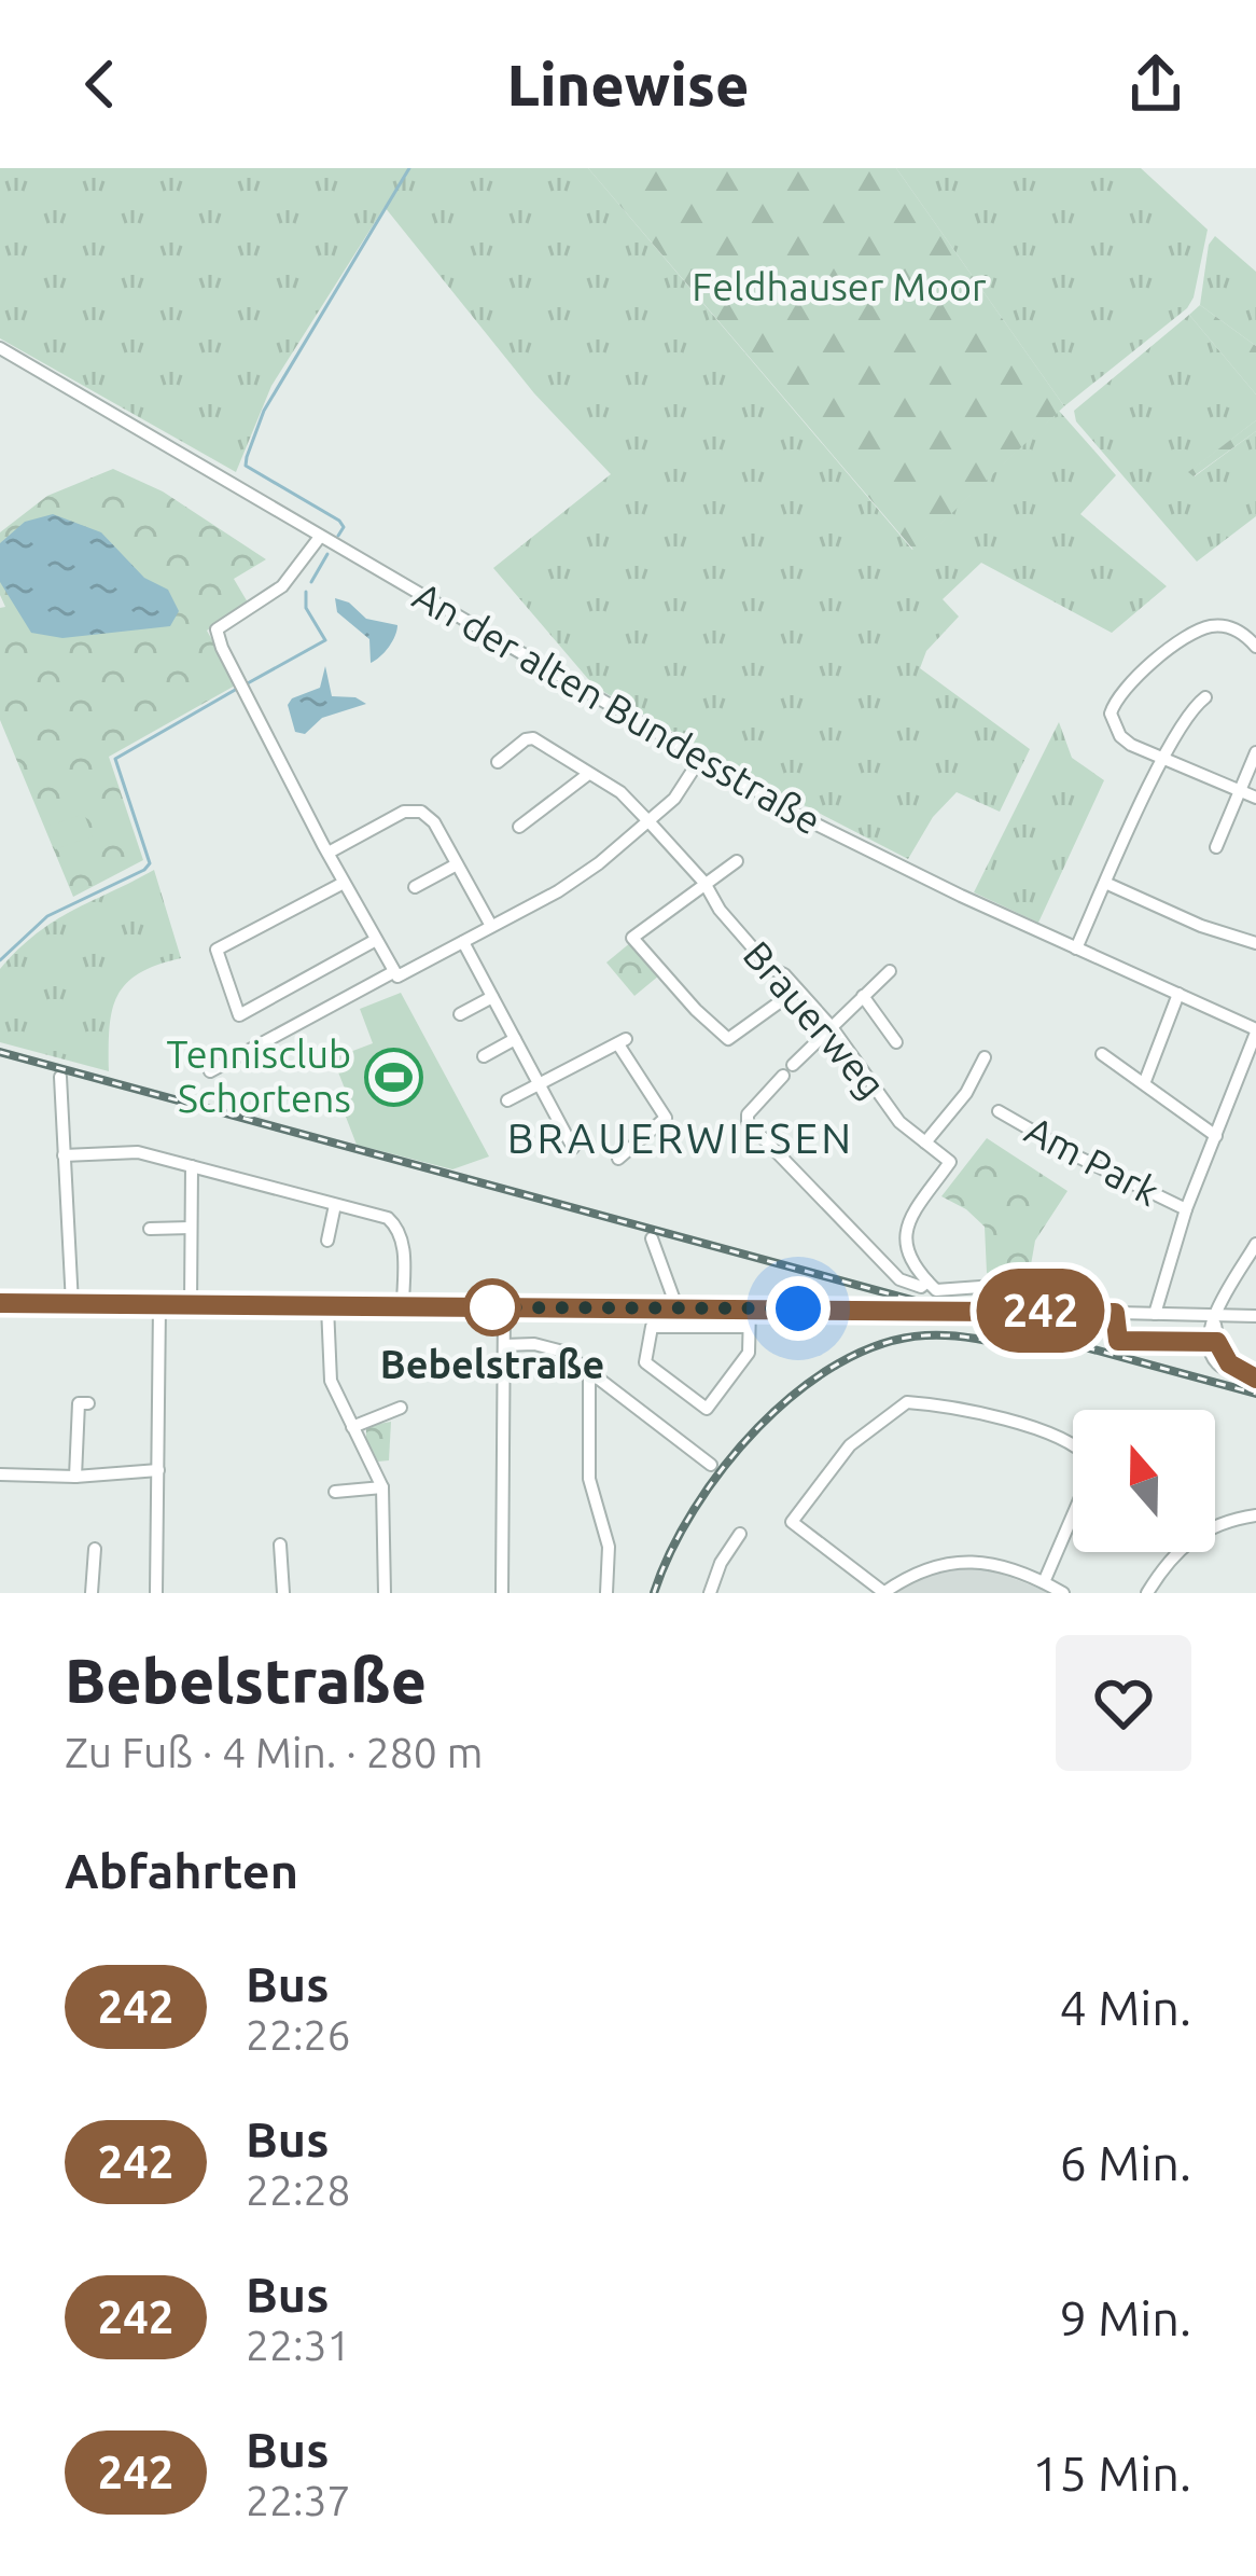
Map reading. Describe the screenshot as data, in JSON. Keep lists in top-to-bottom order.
{
  "streets": {
    "street": ["An der alten Bundesstraße", "Brauerweg", "Am Park"]
  },
  "districts": ["BRAUERWIESEN"],
  "parks": ["Feldhauser Moor"],
  "places": {
    "sports": ["Tennisclub Schortens"],
    "other": ["Bebelstraße"]
  },
  "lines": ["bus line 242"],
  "north": "top",
  "page": {
    "header": "Linewise",
    "on_map": "242",
    "heading": [
      ["Bebelstraße", "Zu Fuß · 4 Min. · 280 m"],
      "Abfahrten"
    ],
    "list": [
      {
        "mark": "242",
        "name": "Bus",
        "note": "22:26",
        "value": "4 Min."
      },
      {
        "mark": "242",
        "name": "Bus",
        "note": "22:28",
        "value": "6 Min."
      },
      {
        "mark": "242",
        "name": "Bus",
        "note": "22:31",
        "value": "9 Min."
      },
      {
        "mark": "242",
        "name": "Bus",
        "note": "22:37",
        "value": "15 Min."
      }
    ]
  }
}
